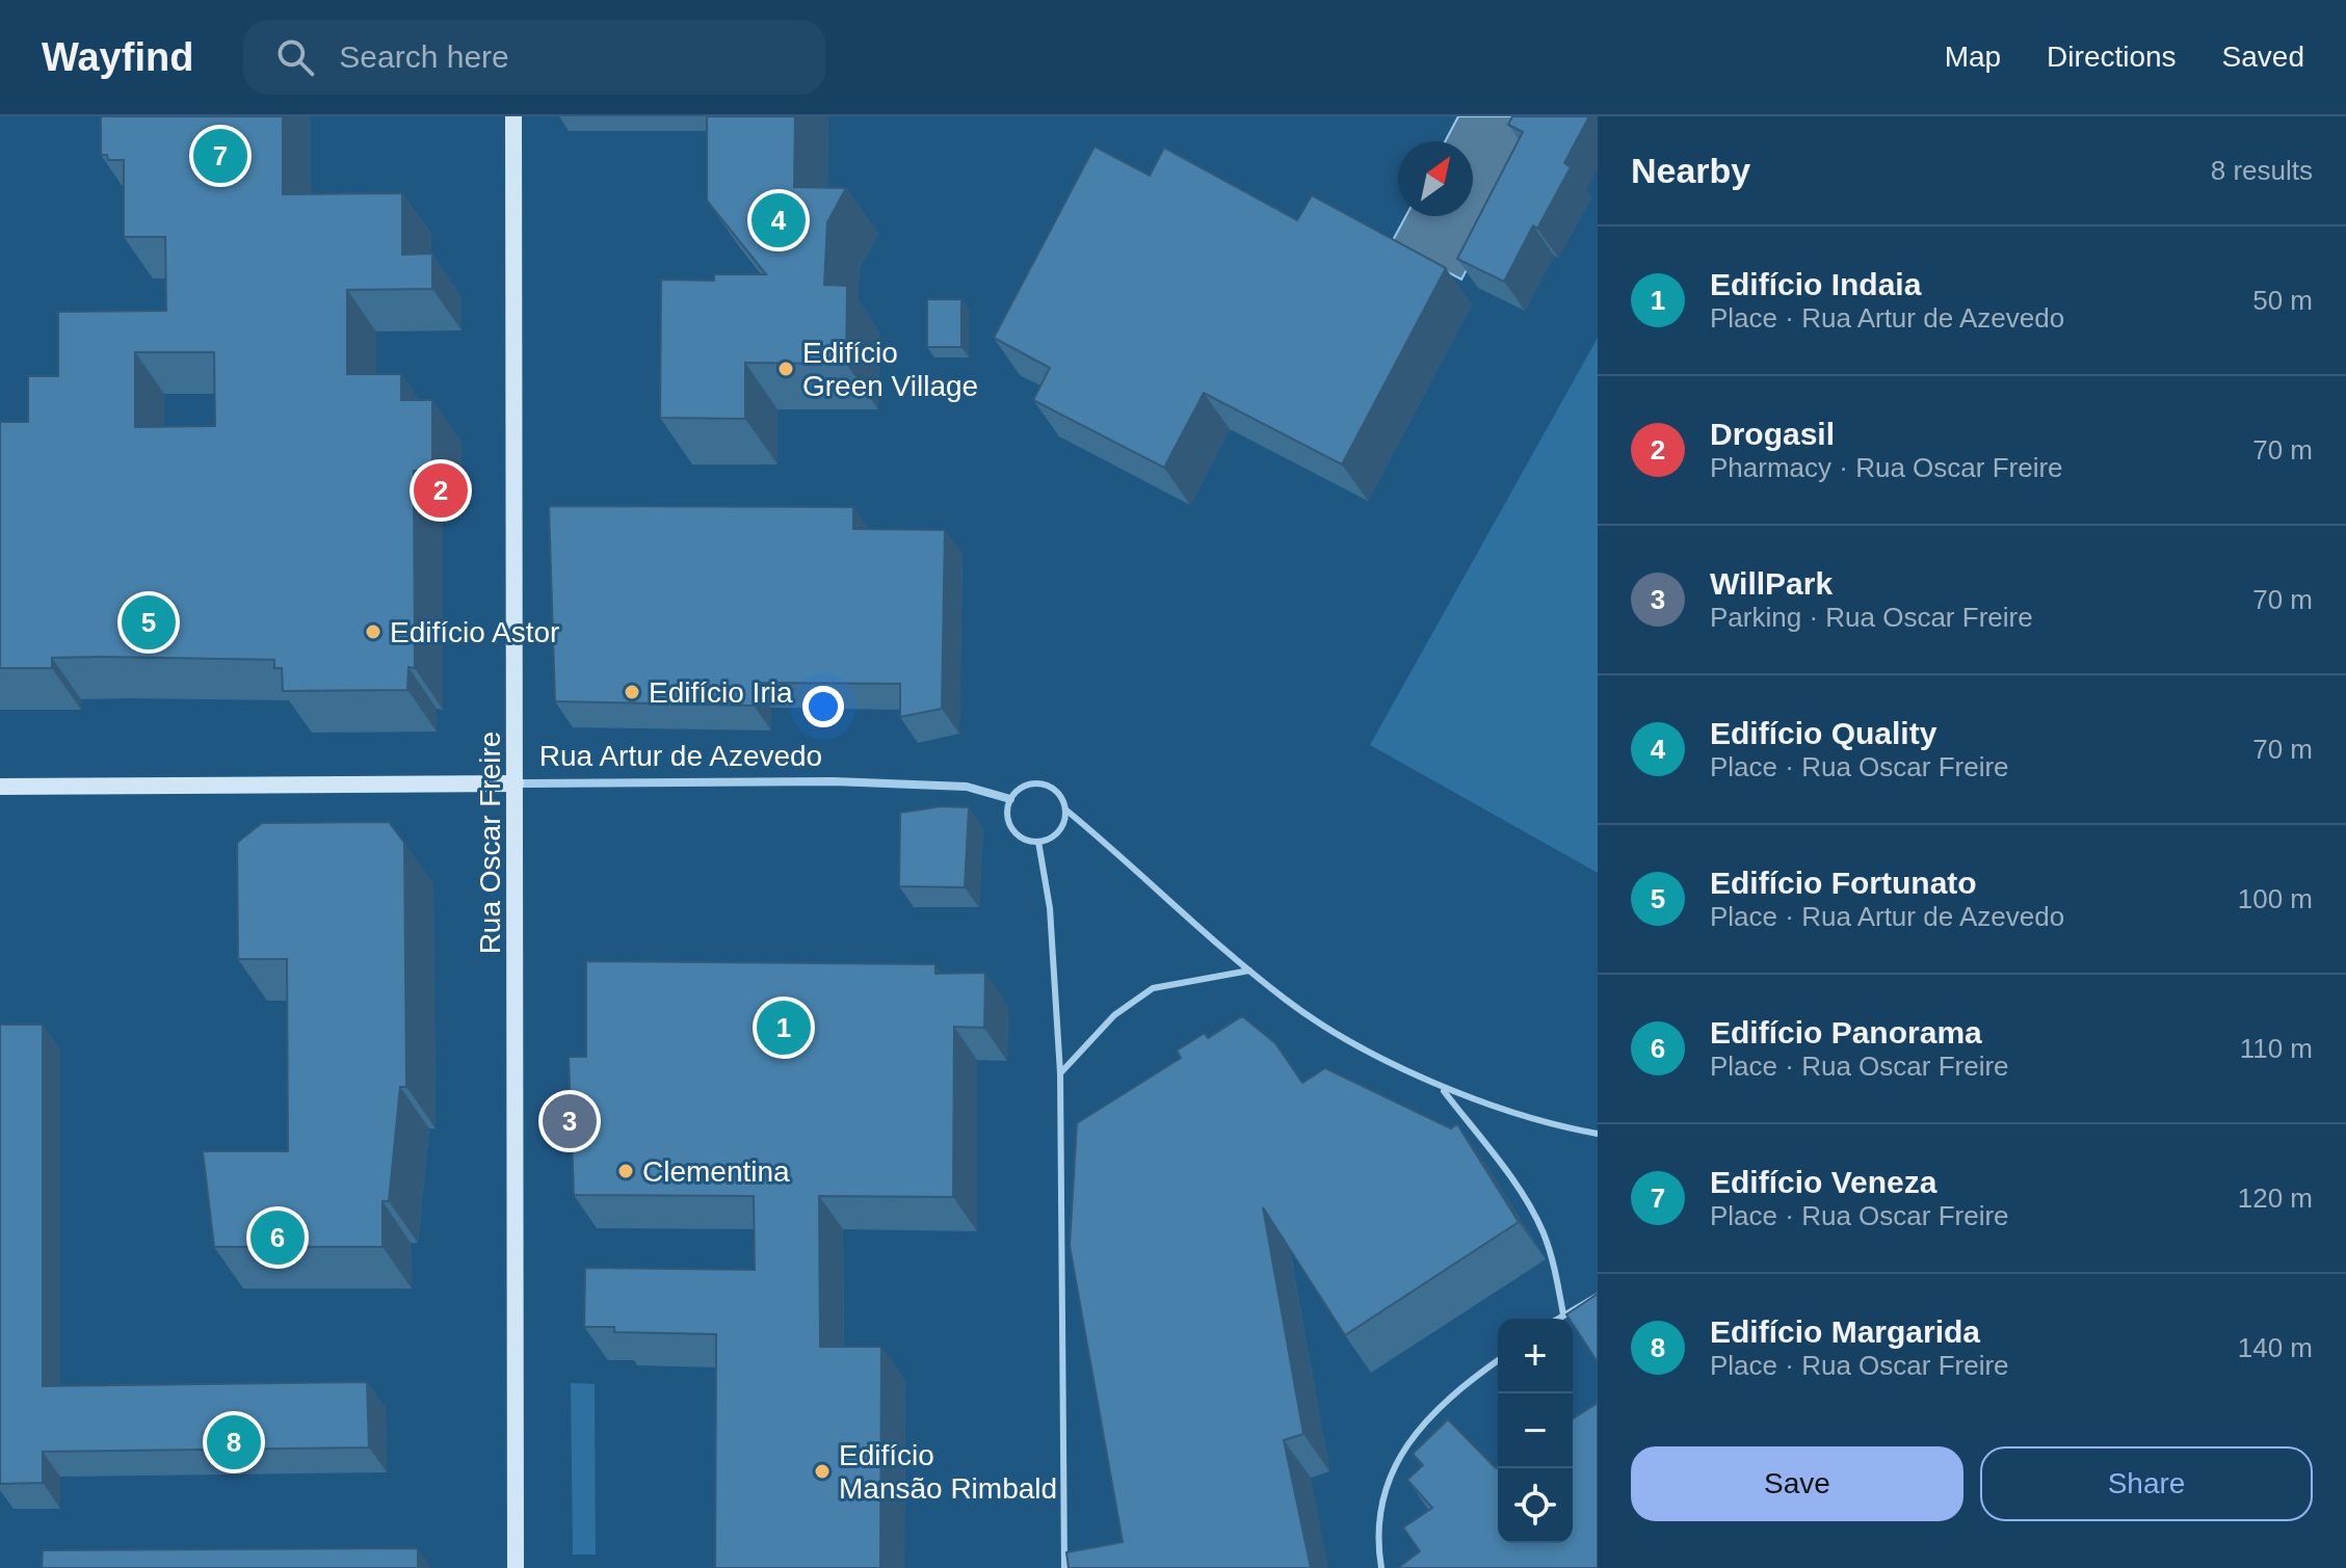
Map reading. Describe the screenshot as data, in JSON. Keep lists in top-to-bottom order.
{
  "streets": {
    "street": ["Rua Artur de Azevedo", "Rua Oscar Freire"]
  },
  "crossings": [
    ["Rua Artur de Azevedo", "Rua Oscar Freire"]
  ],
  "places": [
    "Edifício Green Village",
    "Edifício Astor",
    "Edifício Iria",
    "Clementina",
    "Edifício Mansão Rimbald"
  ],
  "north": "top right",
  "page": {
    "header": "Wayfind",
    "search": "Search here",
    "nav": ["Map", "Directions", "Saved"],
    "heading": ["Nearby", "8 results"],
    "pins": [
      "7",
      "4",
      "2",
      "5",
      "1",
      "3",
      "6",
      "8"
    ],
    "list": [
      {
        "mark": "1",
        "name": "Edifício Indaia",
        "note": "Place · Rua Artur de Azevedo",
        "value": "50 m"
      },
      {
        "mark": "2",
        "name": "Drogasil",
        "note": "Pharmacy · Rua Oscar Freire",
        "value": "70 m"
      },
      {
        "mark": "3",
        "name": "WillPark",
        "note": "Parking · Rua Oscar Freire",
        "value": "70 m"
      },
      {
        "mark": "4",
        "name": "Edifício Quality",
        "note": "Place · Rua Oscar Freire",
        "value": "70 m"
      },
      {
        "mark": "5",
        "name": "Edifício Fortunato",
        "note": "Place · Rua Artur de Azevedo",
        "value": "100 m"
      },
      {
        "mark": "6",
        "name": "Edifício Panorama",
        "note": "Place · Rua Oscar Freire",
        "value": "110 m"
      },
      {
        "mark": "7",
        "name": "Edifício Veneza",
        "note": "Place · Rua Oscar Freire",
        "value": "120 m"
      },
      {
        "mark": "8",
        "name": "Edifício Margarida",
        "note": "Place · Rua Oscar Freire",
        "value": "140 m"
      }
    ],
    "map_buttons": ["+", "−"],
    "buttons": ["Save", "Share"]
  }
}
